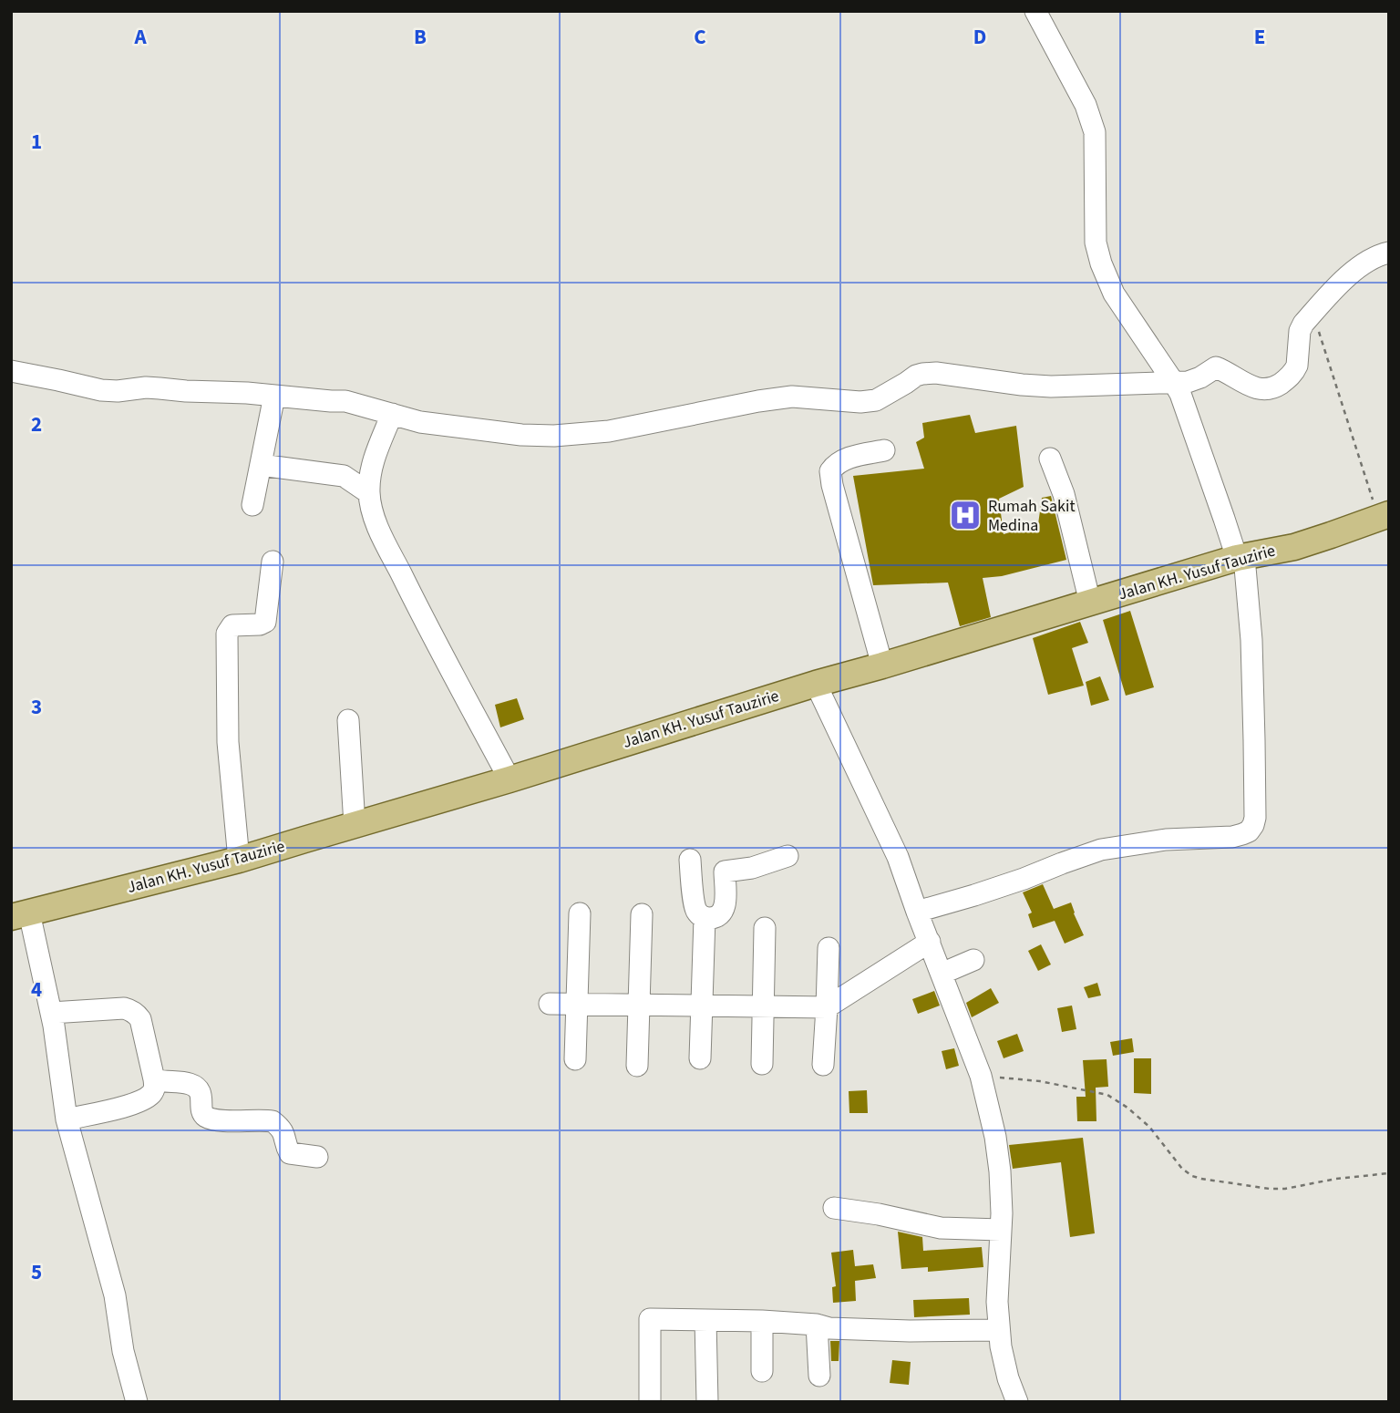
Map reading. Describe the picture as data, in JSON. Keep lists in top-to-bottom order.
{
  "streets": {
    "main road": ["Jalan KH. Yusuf Tauzirie"]
  },
  "places": {
    "hospital": ["Rumah Sakit Medina"]
  },
  "grid": {
    "columns": [
      "A",
      "B",
      "C",
      "D",
      "E"
    ],
    "rows": [
      "1",
      "2",
      "3",
      "4",
      "5"
    ]
  }
}
